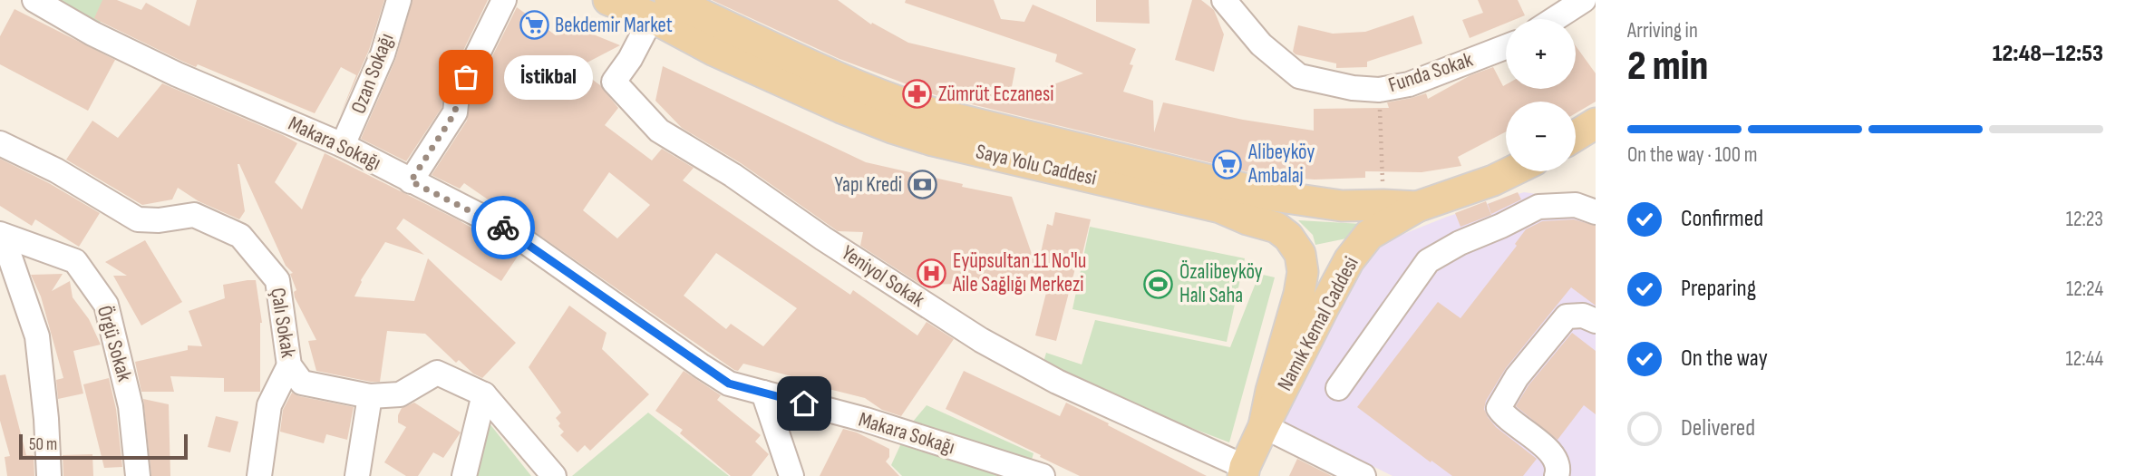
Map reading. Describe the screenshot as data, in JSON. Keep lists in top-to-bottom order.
{
  "streets": {
    "main road": ["Saya Yolu Caddesi", "Namık Kemal Caddesi"],
    "street": [
      "Funda Sokak",
      "Ozan Sokağı",
      "Makara Sokağı",
      "Yeniyol Sokak",
      "Çalı Sokak",
      "Örgü Sokak"
    ]
  },
  "crossings": [
    ["Ozan Sokağı", "Makara Sokağı"],
    ["Saya Yolu Caddesi", "Yeniyol Sokak"],
    ["Saya Yolu Caddesi", "Namık Kemal Caddesi"],
    ["Yeniyol Sokak", "Namık Kemal Caddesi"]
  ],
  "places": {
    "supermarket": ["Bekdemir Market", "Alibeyköy Ambalaj"],
    "other": ["İstikbal"],
    "pharmacy": ["Zümrüt Eczanesi"],
    "bank": ["Yapı Kredi"],
    "hospital": ["Eyüpsultan 11 No'lu Aile Sağlığı Merkezi"],
    "sports": ["Özalibeyköy Halı Saha"]
  },
  "scale_bar": "50 m",
  "page": {
    "heading": ["2 min", "Arriving in", "12:48–12:53"],
    "map_buttons": ["+", "−"],
    "bubble": "İstikbal",
    "bar": "On the way · 100 m",
    "list": [
      ["Confirmed", "12:23"],
      ["Preparing", "12:24"],
      ["On the way", "12:44"],
      "Delivered"
    ],
    "scale": "50 m"
  }
}
